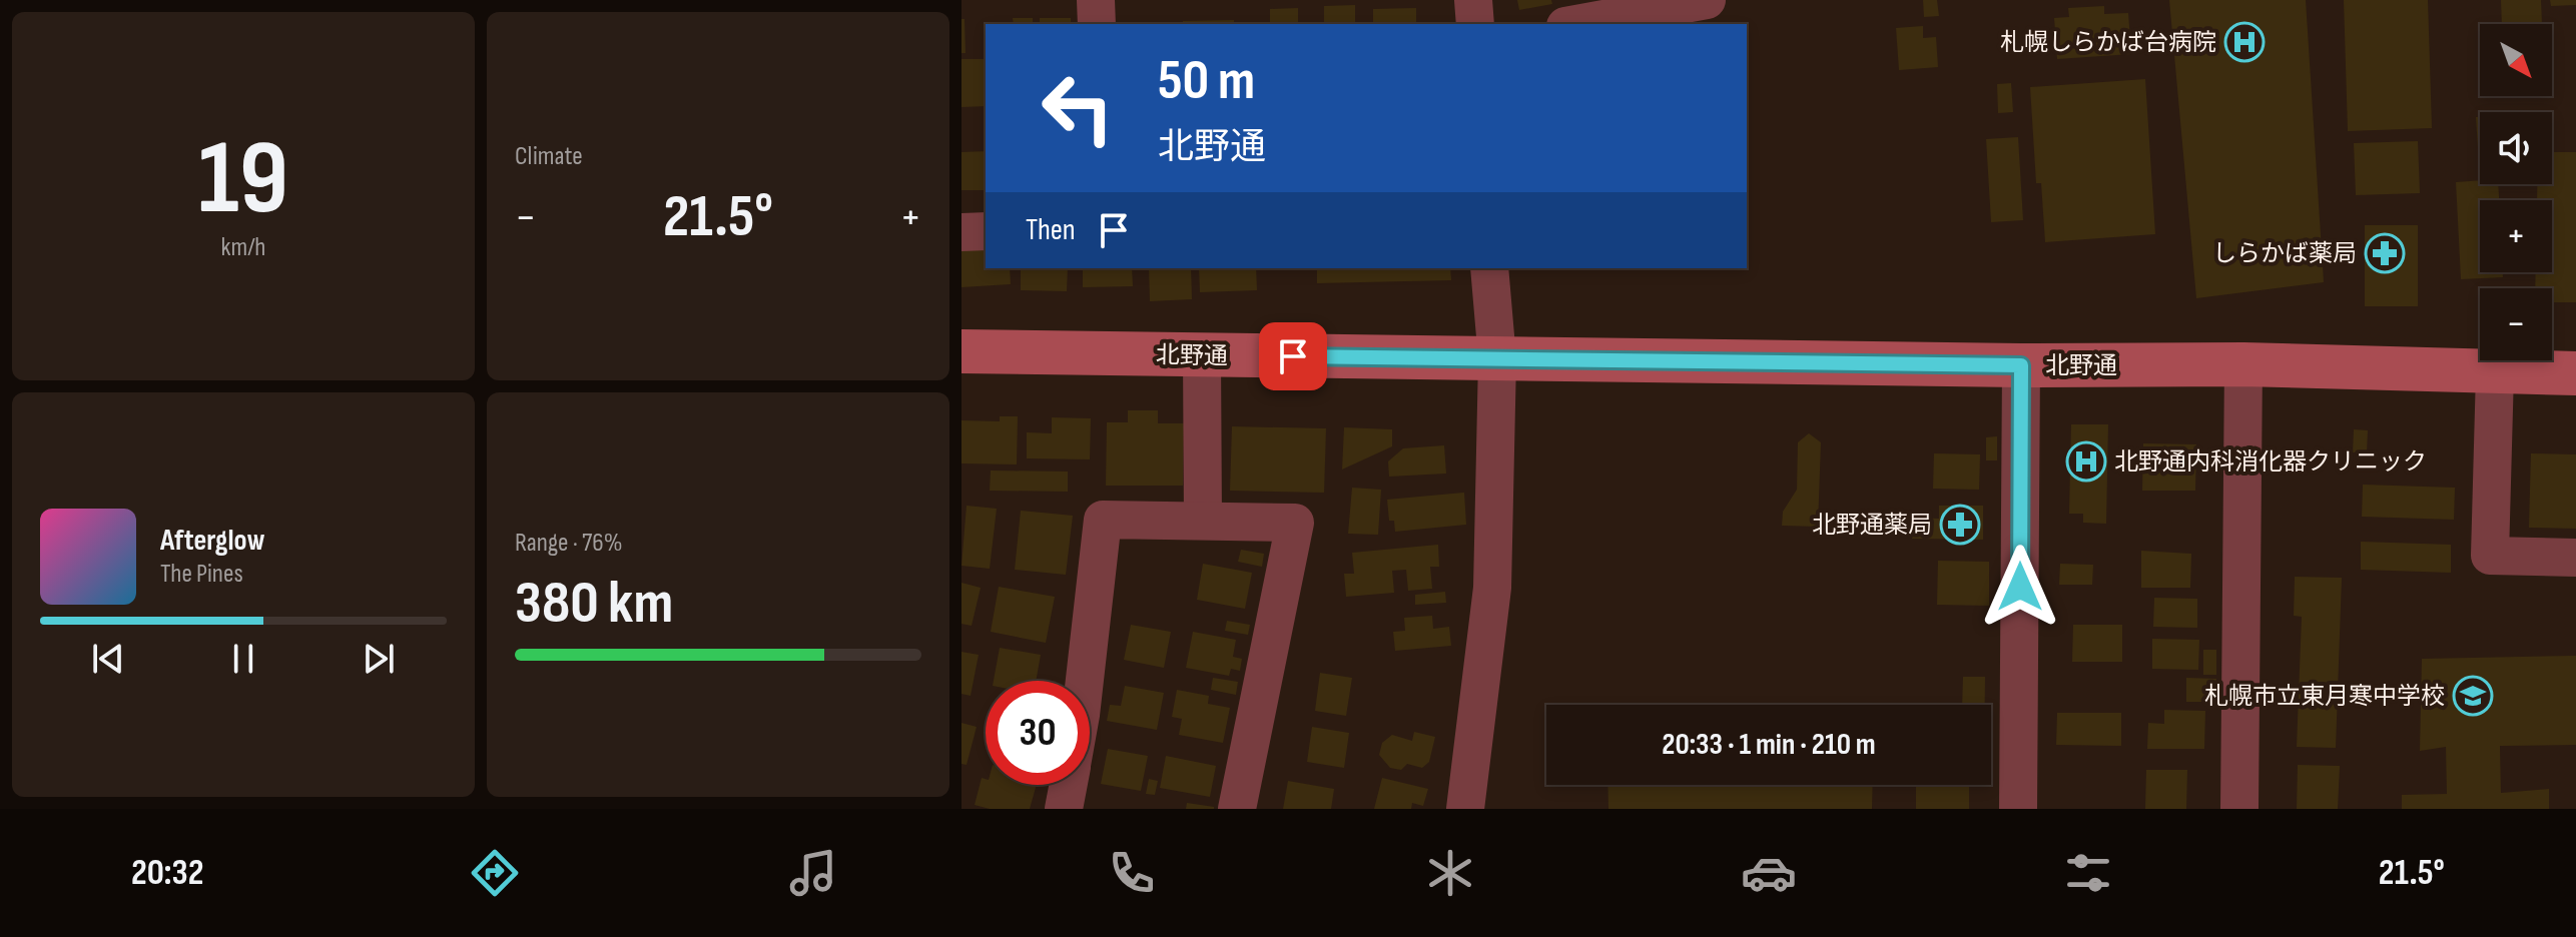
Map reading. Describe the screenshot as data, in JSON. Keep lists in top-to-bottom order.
{
  "streets": {
    "street": ["北野通"]
  },
  "places": {
    "hospital": ["札幌しらかば台病院", "北野通内科消化器クリニック"],
    "pharmacy": ["しらかば薬局", "北野通薬局"],
    "school or university": ["札幌市立東月寒中学校"]
  },
  "north": "bottom right",
  "page": {
    "tile": [
      ["19", "km/h"],
      "Climate",
      ["Range · 76%", "380 km"]
    ],
    "map_buttons": ["+", "−"],
    "turn": ["50 m", "北野通"],
    "heat": ["−", "21.5°", "+"],
    "then": "Then",
    "song": ["Afterglow", "The Pines"],
    "limit": "30",
    "trip": "20:33 · 1 min · 210 m",
    "tabs": ["20:32", "21.5°"]
  }
}
